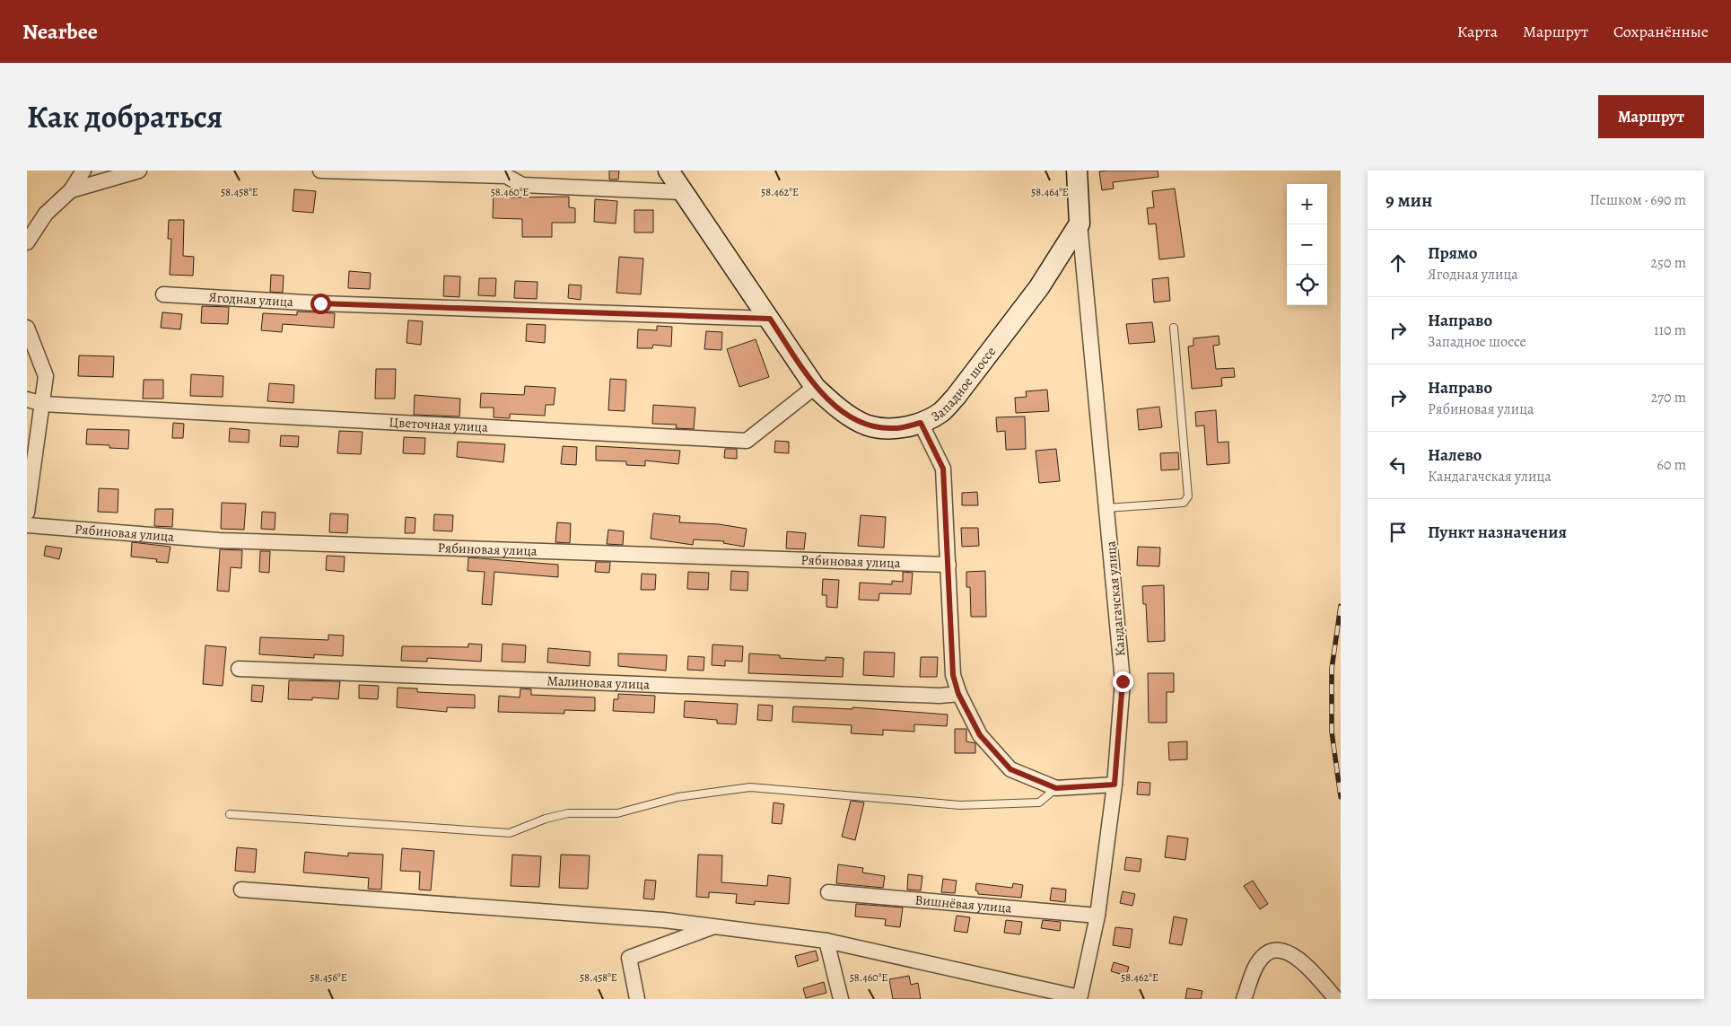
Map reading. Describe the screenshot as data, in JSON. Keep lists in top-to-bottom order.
{
  "streets": {
    "main road": ["Западное шоссе"],
    "street": [
      "Ягодная улица",
      "Цветочная улица",
      "Рябиновая улица",
      "Кандагачская улица",
      "Малиновая улица",
      "Вишнёвая улица"
    ]
  },
  "crossings": [
    ["Ягодная улица", "Западное шоссе"],
    ["Западное шоссе", "Цветочная улица"],
    ["Западное шоссе", "Кандагачская улица"],
    ["Кандагачская улица", "Вишнёвая улица"]
  ],
  "page": {
    "header": "Nearbee",
    "nav": ["Карта", "Маршрут", "Сохранённые"],
    "title": "Как добраться",
    "buttons": "Маршрут",
    "heading": ["9 мин", "Пешком · 690 m"],
    "map_buttons": ["+", "−"],
    "list": [
      ["Прямо", "Ягодная улица", "250 m"],
      ["Направо", "Западное шоссе", "110 m"],
      ["Направо", "Рябиновая улица", "270 m"],
      ["Налево", "Кандагачская улица", "60 m"],
      "Пункт назначения"
    ]
  },
  "coordinates": [
    "58.458°E",
    "58.460°E",
    "58.462°E",
    "58.464°E",
    "58.456°E"
  ]
}
